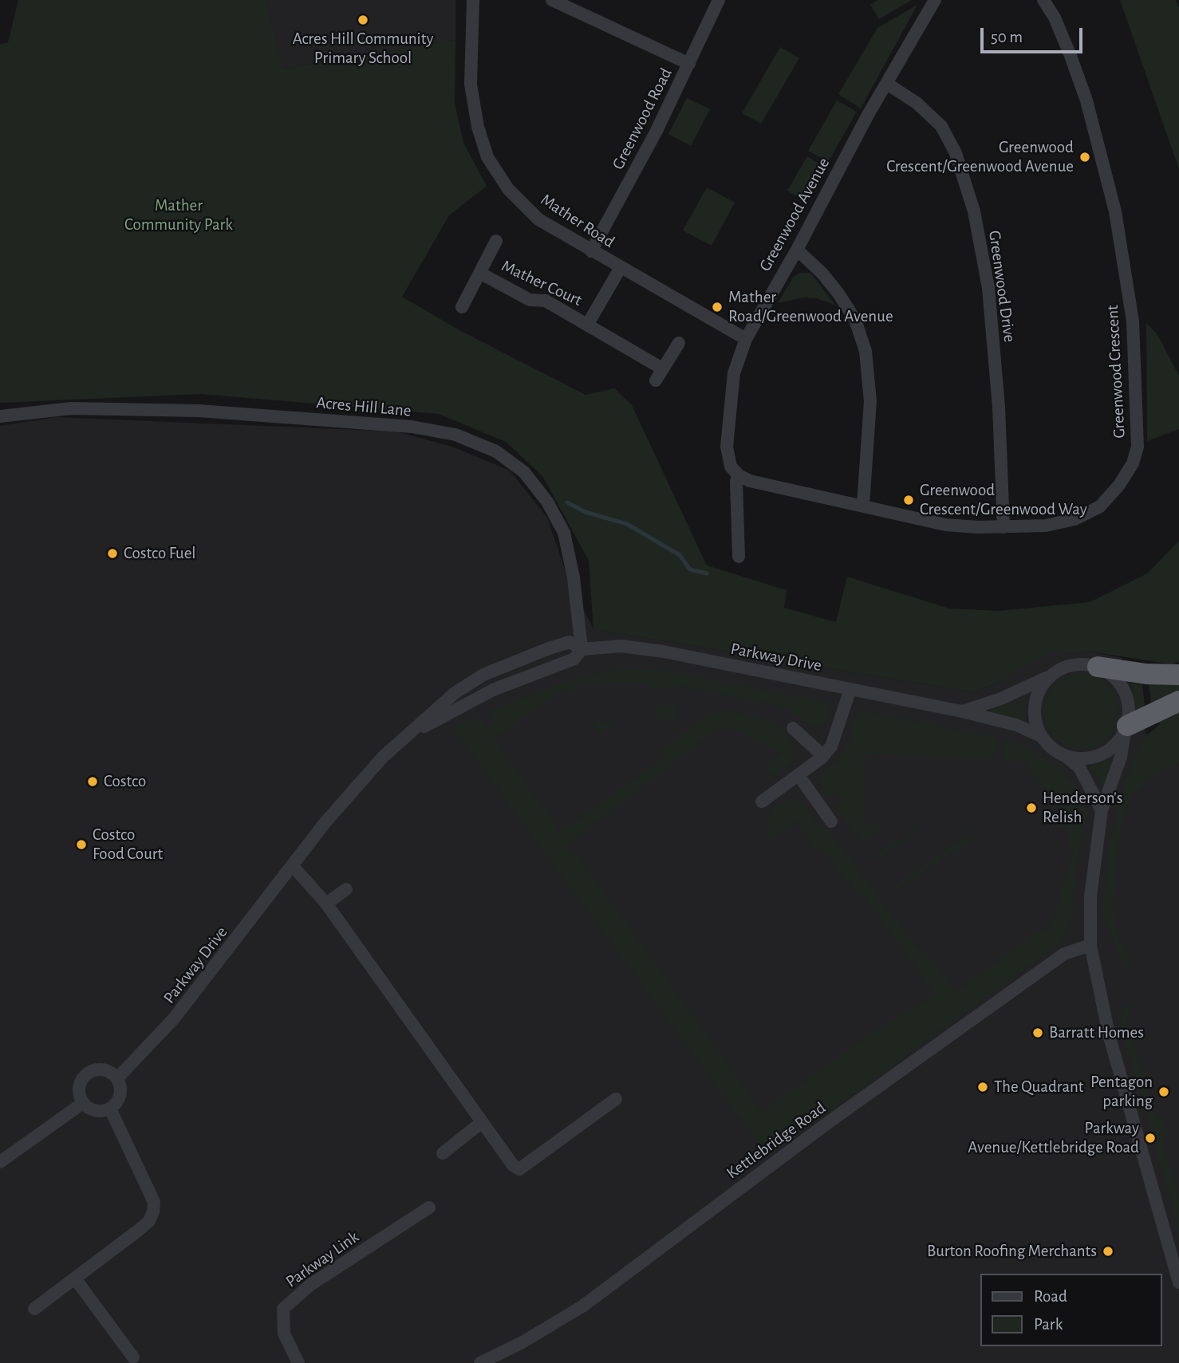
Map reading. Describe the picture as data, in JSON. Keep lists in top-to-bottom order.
{
  "streets": {
    "street": [
      "Greenwood Road",
      "Greenwood Avenue",
      "Mather Road",
      "Mather Court",
      "Greenwood Drive",
      "Greenwood Crescent",
      "Acres Hill Lane",
      "Parkway Drive",
      "Kettlebridge Road",
      "Parkway Link"
    ]
  },
  "crossings": [
    ["Greenwood Road", "Mather Road"],
    ["Greenwood Avenue", "Mather Road"],
    ["Greenwood Avenue", "Greenwood Drive"],
    ["Greenwood Avenue", "Greenwood Crescent"],
    ["Mather Road", "Mather Court"],
    ["Greenwood Drive", "Greenwood Crescent"],
    ["Acres Hill Lane", "Parkway Drive"]
  ],
  "parks": ["Mather Community Park"],
  "places": [
    "Acres Hill Community Primary School",
    "Greenwood Crescent/Greenwood Avenue",
    "Mather Road/Greenwood Avenue",
    "Greenwood Crescent/Greenwood Way",
    "Costco Fuel",
    "Costco",
    "Henderson's Relish",
    "Costco Food Court",
    "Barratt Homes",
    "The Quadrant",
    "Pentagon parking",
    "Parkway Avenue/Kettlebridge Road",
    "Burton Roofing Merchants"
  ],
  "legend": ["Road", "Park"],
  "scale_bar": "50 m"
}
